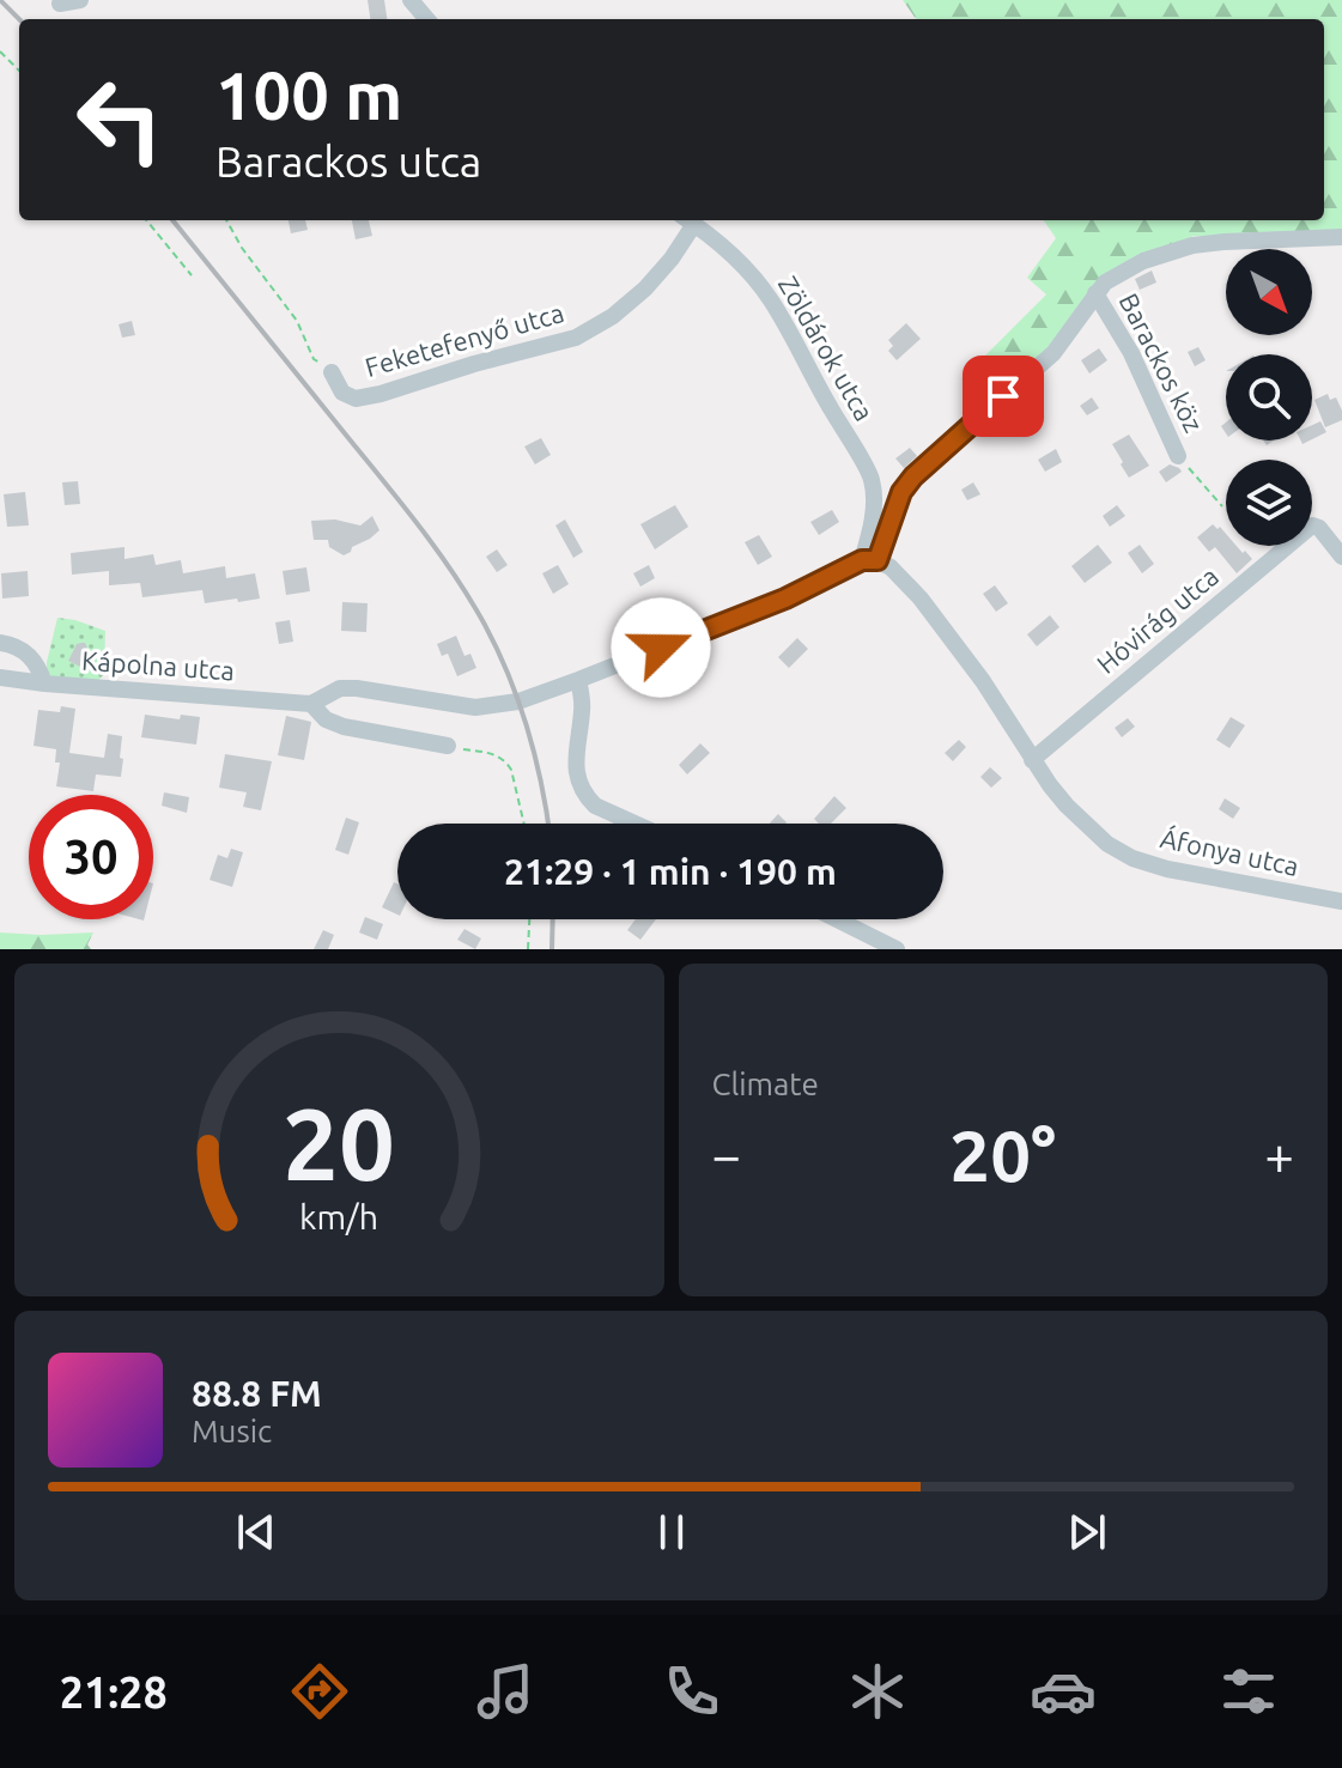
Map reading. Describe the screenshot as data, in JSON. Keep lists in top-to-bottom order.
{
  "streets": {
    "street": [
      "Feketefenyő utca",
      "Zöldárok utca",
      "Barackos köz",
      "Hóvirág utca",
      "Kápolna utca",
      "Áfonya utca"
    ]
  },
  "crossings": [
    ["Feketefenyő utca", "Zöldárok utca"],
    ["Zöldárok utca", "Áfonya utca"],
    ["Hóvirág utca", "Áfonya utca"]
  ],
  "north": "bottom right",
  "page": {
    "turn": ["100 m", "Barackos utca"],
    "limit": "30",
    "trip": "21:29 · 1 min · 190 m",
    "tile": "Climate",
    "heat": ["−", "20°", "+"],
    "song": ["88.8 FM", "Music"],
    "tabs": "21:28",
    "gauge": ["20", "km/h"]
  }
}
